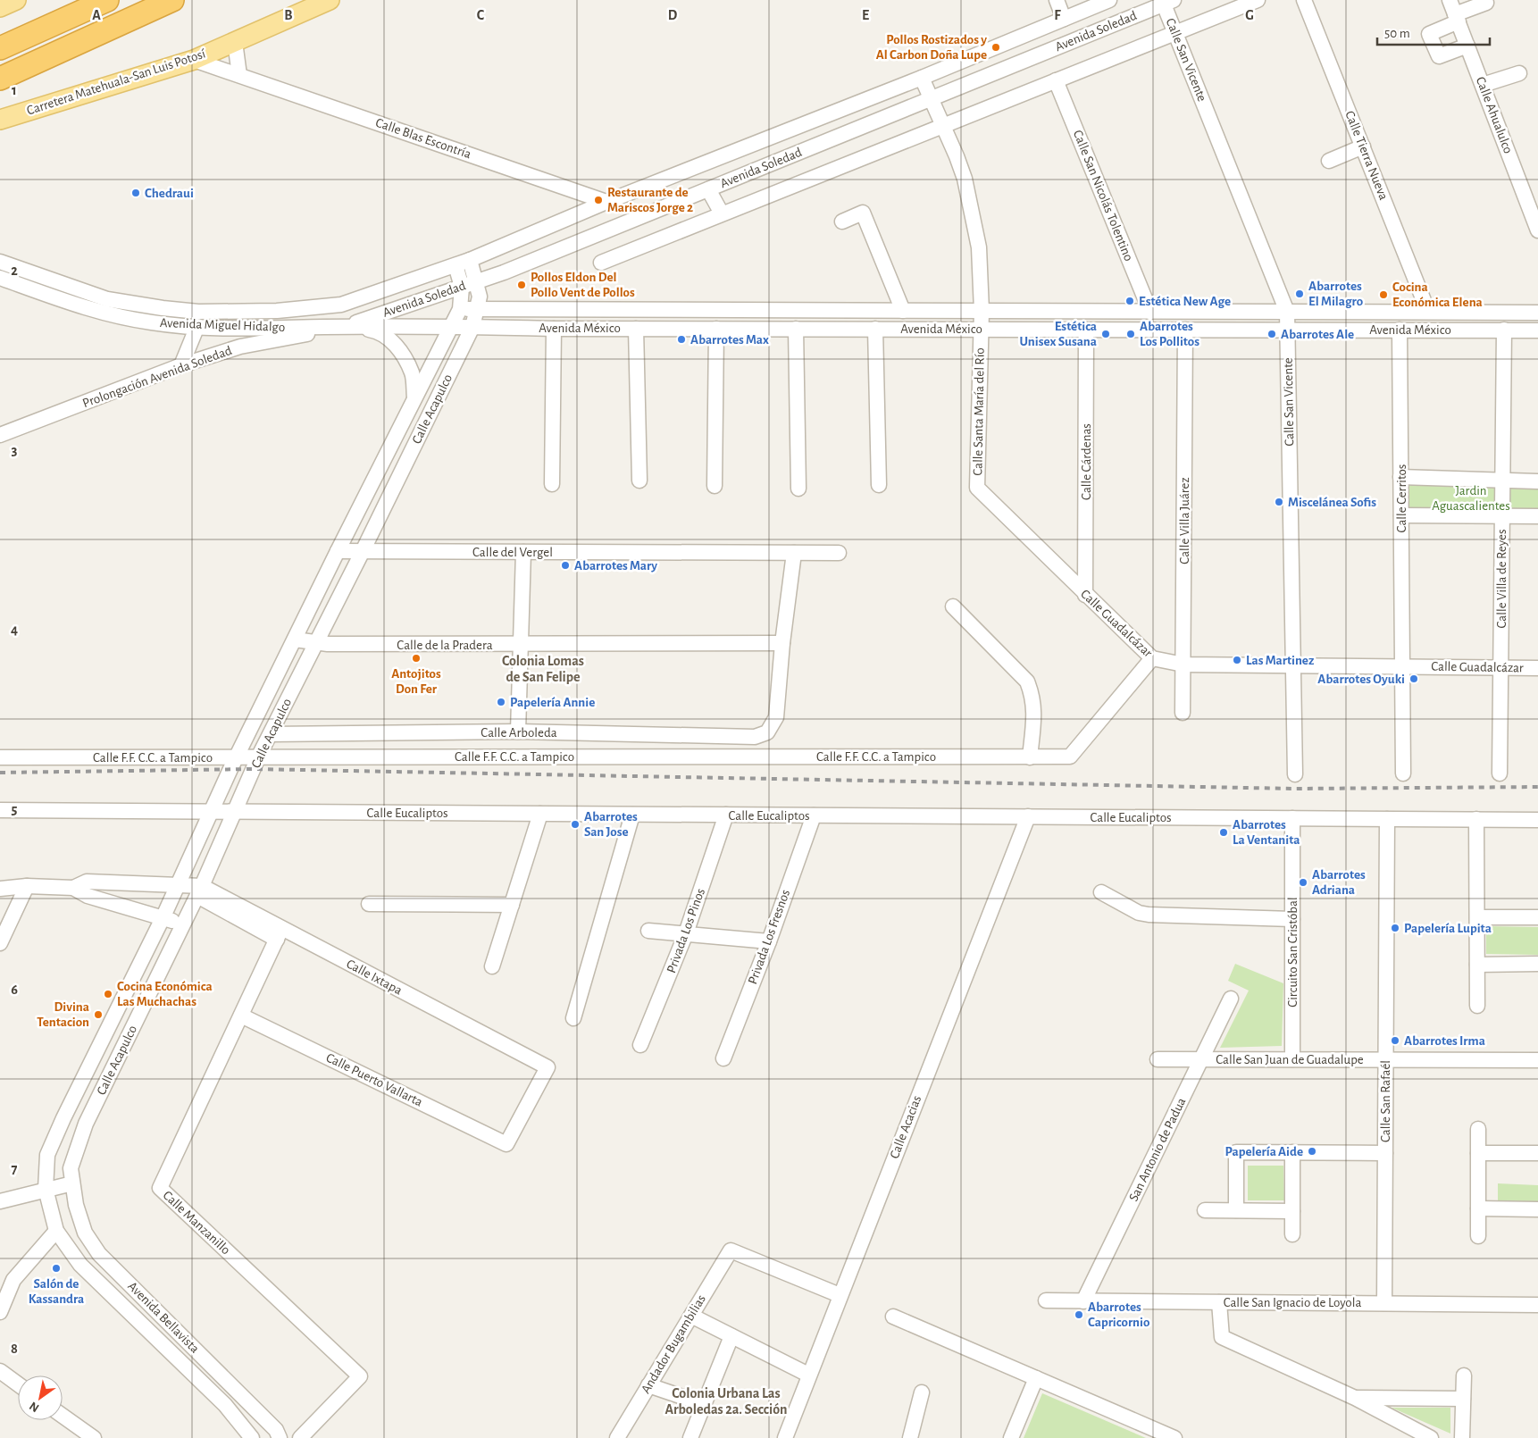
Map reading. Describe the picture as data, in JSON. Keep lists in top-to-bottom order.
{
  "streets": {
    "main road": ["Carretera Matehuala-San Luis Potosí"],
    "street": [
      "Avenida Soledad",
      "Calle San Vicente",
      "Calle Ahualulco",
      "Calle Blas Escontría",
      "Calle Tierra Nueva",
      "Calle San Nicolás Tolentino",
      "Avenida Miguel Hidalgo",
      "Avenida México",
      "Prolongación Avenida Soledad",
      "Calle Acapulco",
      "Calle Santa María del Río",
      "Calle Cárdenas",
      "Calle Cerritos",
      "Calle Villa Juárez",
      "Calle del Vergel",
      "Calle Villa de Reyes",
      "Calle Guadalcázar",
      "Calle de la Pradera",
      "Calle Arboleda",
      "Calle F.F. C.C. a Tampico",
      "Calle Eucaliptos",
      "Privada Los Pinos",
      "Privada Los Fresnos",
      "Circuito San Cristóbal",
      "Calle Ixtapa",
      "Calle San Juan de Guadalupe",
      "Calle Puerto Vallarta",
      "Calle San Rafaél",
      "Calle Acacias",
      "San Antonio de Padua",
      "Calle Manzanillo",
      "Calle San Ignacio de Loyola",
      "Avenida Bellavista",
      "Andador Bugambilias"
    ]
  },
  "crossings": [
    ["Avenida Soledad", "Calle San Vicente"],
    ["Avenida Soledad", "Calle Blas Escontría"],
    ["Avenida Soledad", "Avenida Miguel Hidalgo"],
    ["Avenida Soledad", "Avenida México"],
    ["Avenida Soledad", "Prolongación Avenida Soledad"],
    ["Avenida Soledad", "Calle Acapulco"],
    ["Avenida Soledad", "Calle Santa María del Río"],
    ["Calle San Vicente", "Avenida México"],
    ["Calle San Vicente", "Calle Guadalcázar"],
    ["Carretera Matehuala-San Luis Potosí", "Calle Blas Escontría"],
    ["Calle Tierra Nueva", "Avenida México"],
    ["Calle San Nicolás Tolentino", "Avenida México"],
    ["Avenida Miguel Hidalgo", "Avenida México"],
    ["Avenida Miguel Hidalgo", "Prolongación Avenida Soledad"],
    ["Avenida México", "Prolongación Avenida Soledad"],
    ["Avenida México", "Calle Acapulco"],
    ["Avenida México", "Calle Santa María del Río"],
    ["Avenida México", "Calle Cárdenas"],
    ["Avenida México", "Calle Cerritos"],
    ["Avenida México", "Calle Villa Juárez"],
    ["Avenida México", "Calle Villa de Reyes"],
    ["Calle Acapulco", "Calle del Vergel"],
    ["Calle Acapulco", "Calle de la Pradera"],
    ["Calle Acapulco", "Calle Arboleda"],
    ["Calle Acapulco", "Calle F.F. C.C. a Tampico"],
    ["Calle Acapulco", "Calle Eucaliptos"],
    ["Calle Acapulco", "Calle Ixtapa"],
    ["Calle Acapulco", "Avenida Bellavista"],
    ["Calle Santa María del Río", "Calle Guadalcázar"],
    ["Calle Cárdenas", "Calle Guadalcázar"],
    ["Calle Cerritos", "Calle Guadalcázar"],
    ["Calle Villa Juárez", "Calle Guadalcázar"],
    ["Calle Villa de Reyes", "Calle Guadalcázar"],
    ["Calle Guadalcázar", "Calle F.F. C.C. a Tampico"],
    ["Calle de la Pradera", "Calle Arboleda"],
    ["Calle Eucaliptos", "Privada Los Pinos"],
    ["Calle Eucaliptos", "Privada Los Fresnos"],
    ["Calle Eucaliptos", "Circuito San Cristóbal"],
    ["Calle Eucaliptos", "Calle San Rafaél"],
    ["Calle Eucaliptos", "Calle Acacias"],
    ["Circuito San Cristóbal", "Calle San Juan de Guadalupe"],
    ["Calle Ixtapa", "Calle Puerto Vallarta"],
    ["Calle Ixtapa", "Calle Manzanillo"],
    ["Calle San Juan de Guadalupe", "Calle San Rafaél"],
    ["Calle San Juan de Guadalupe", "San Antonio de Padua"],
    ["Calle Puerto Vallarta", "Calle Manzanillo"],
    ["Calle San Rafaél", "Calle San Ignacio de Loyola"],
    ["Calle Acacias", "Andador Bugambilias"],
    ["San Antonio de Padua", "Calle San Ignacio de Loyola"]
  ],
  "districts": ["Colonia Lomas de San Felipe", "Colonia Urbana Las Arboledas 2a. Sección"],
  "parks": ["Jardin Aguascalientes"],
  "places": [
    "Pollos Rostizados y Al Carbon Doña Lupe",
    "Chedraui",
    "Restaurante de Mariscos Jorge 2",
    "Pollos Eldon Del Pollo Vent de Pollos",
    "Abarrotes El Milagro",
    "Cocina Económica Elena",
    "Estética New Age",
    "Estética Unisex Susana",
    "Abarrotes Los Pollitos",
    "Abarrotes Ale",
    "Abarrotes Max",
    "Miscelánea Sofis",
    "Abarrotes Mary",
    "Antojitos Don Fer",
    "Las Martinez",
    "Abarrotes Oyuki",
    "Papelería Annie",
    "Abarrotes San Jose",
    "Abarrotes La Ventanita",
    "Abarrotes Adriana",
    "Papelería Lupita",
    "Cocina Económica Las Muchachas",
    "Divina Tentacion",
    "Abarrotes Irma",
    "Papelería Aide",
    "Salón de Kassandra",
    "Abarrotes Capricornio"
  ],
  "scale_bar": "50 m",
  "north": "bottom left",
  "grid": {
    "columns": [
      "A",
      "B",
      "C",
      "D",
      "E",
      "F",
      "G"
    ],
    "rows": [
      "1",
      "2",
      "3",
      "4",
      "5",
      "6",
      "7",
      "8"
    ]
  }
}
